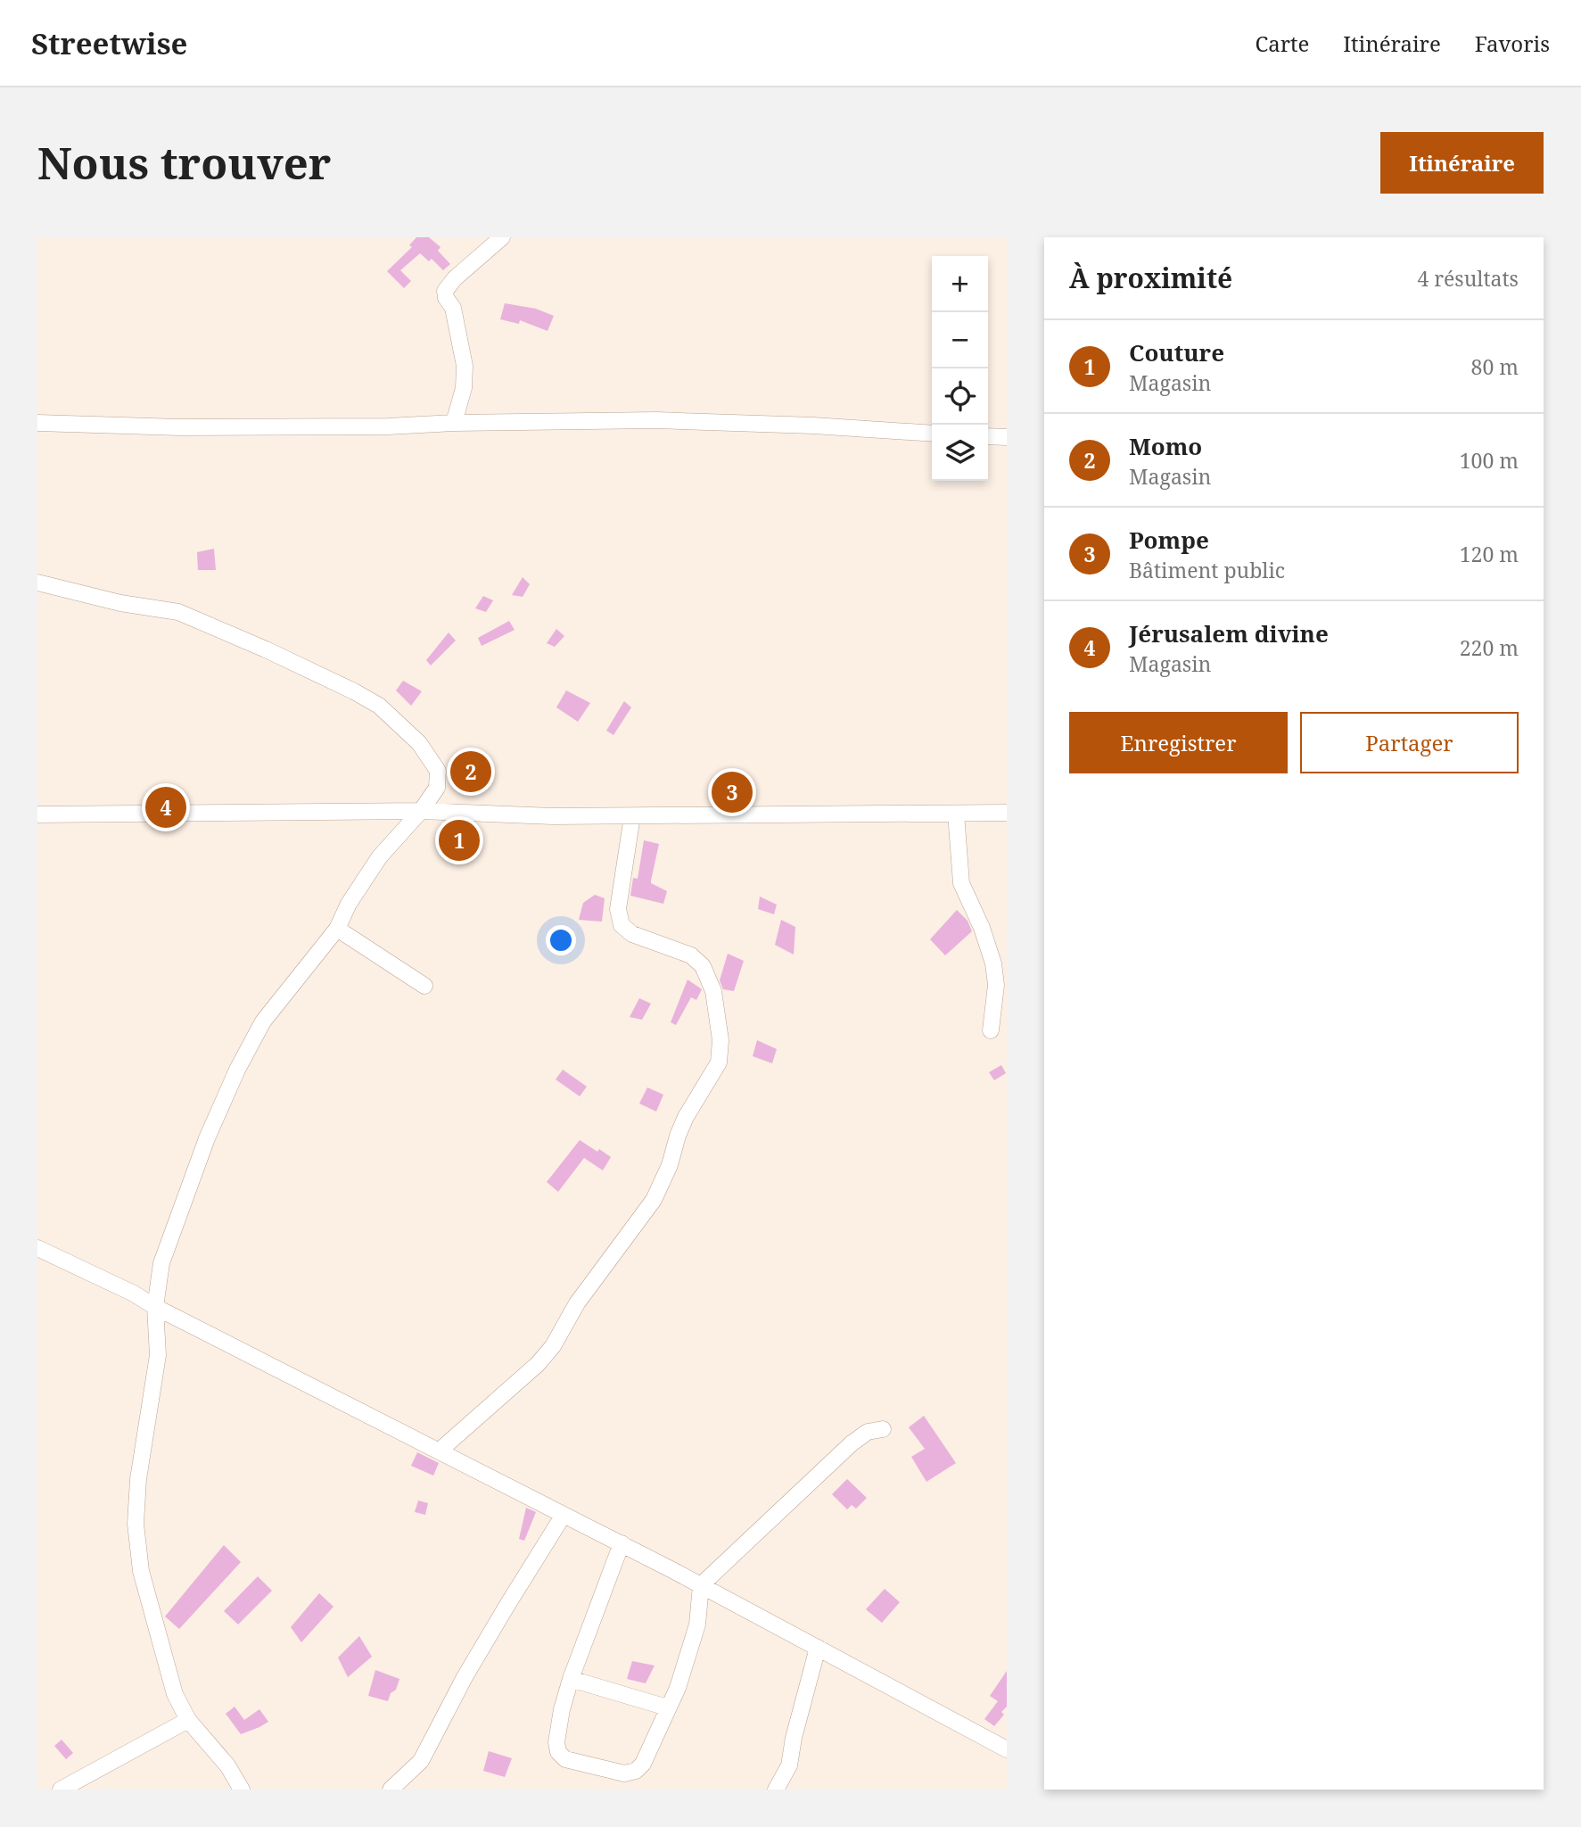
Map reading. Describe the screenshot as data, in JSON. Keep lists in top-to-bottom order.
{
  "page": {
    "header": "Streetwise",
    "nav": ["Carte", "Itinéraire", "Favoris"],
    "buttons": [
      "Itinéraire",
      ["Enregistrer", "Partager"]
    ],
    "title": "Nous trouver",
    "heading": ["À proximité", "4 résultats"],
    "map_buttons": ["+", "−"],
    "list": [
      {
        "mark": "1",
        "name": "Couture",
        "note": "Magasin",
        "value": "80 m"
      },
      {
        "mark": "2",
        "name": "Momo",
        "note": "Magasin",
        "value": "100 m"
      },
      {
        "mark": "3",
        "name": "Pompe",
        "note": "Bâtiment public",
        "value": "120 m"
      },
      {
        "mark": "4",
        "name": "Jérusalem divine",
        "note": "Magasin",
        "value": "220 m"
      }
    ],
    "pins": [
      "2",
      "3",
      "4",
      "1"
    ]
  }
}
